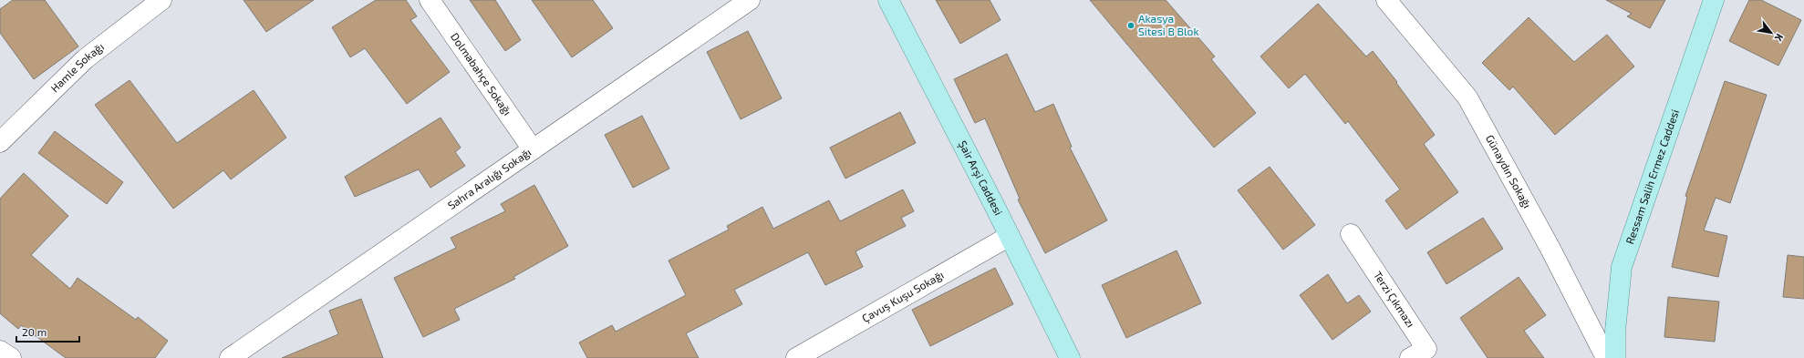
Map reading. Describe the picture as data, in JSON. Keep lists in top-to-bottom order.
{
  "streets": {
    "main road": ["Ressam Salih Ermez Caddesi", "Şair Arşi Caddesi"],
    "street": [
      "Hamle Sokağı",
      "Dolmabahçe Sokağı",
      "Günaydın Sokağı",
      "Sahra Aralığı Sokağı",
      "Çavuş Kuşu Sokağı",
      "Terzi Çıkmazı"
    ]
  },
  "crossings": [
    ["Dolmabahçe Sokağı", "Sahra Aralığı Sokağı"],
    ["Şair Arşi Caddesi", "Çavuş Kuşu Sokağı"]
  ],
  "places": ["Akasya Sitesi B Blok"],
  "scale_bar": "20 m",
  "north": "bottom right"
}
